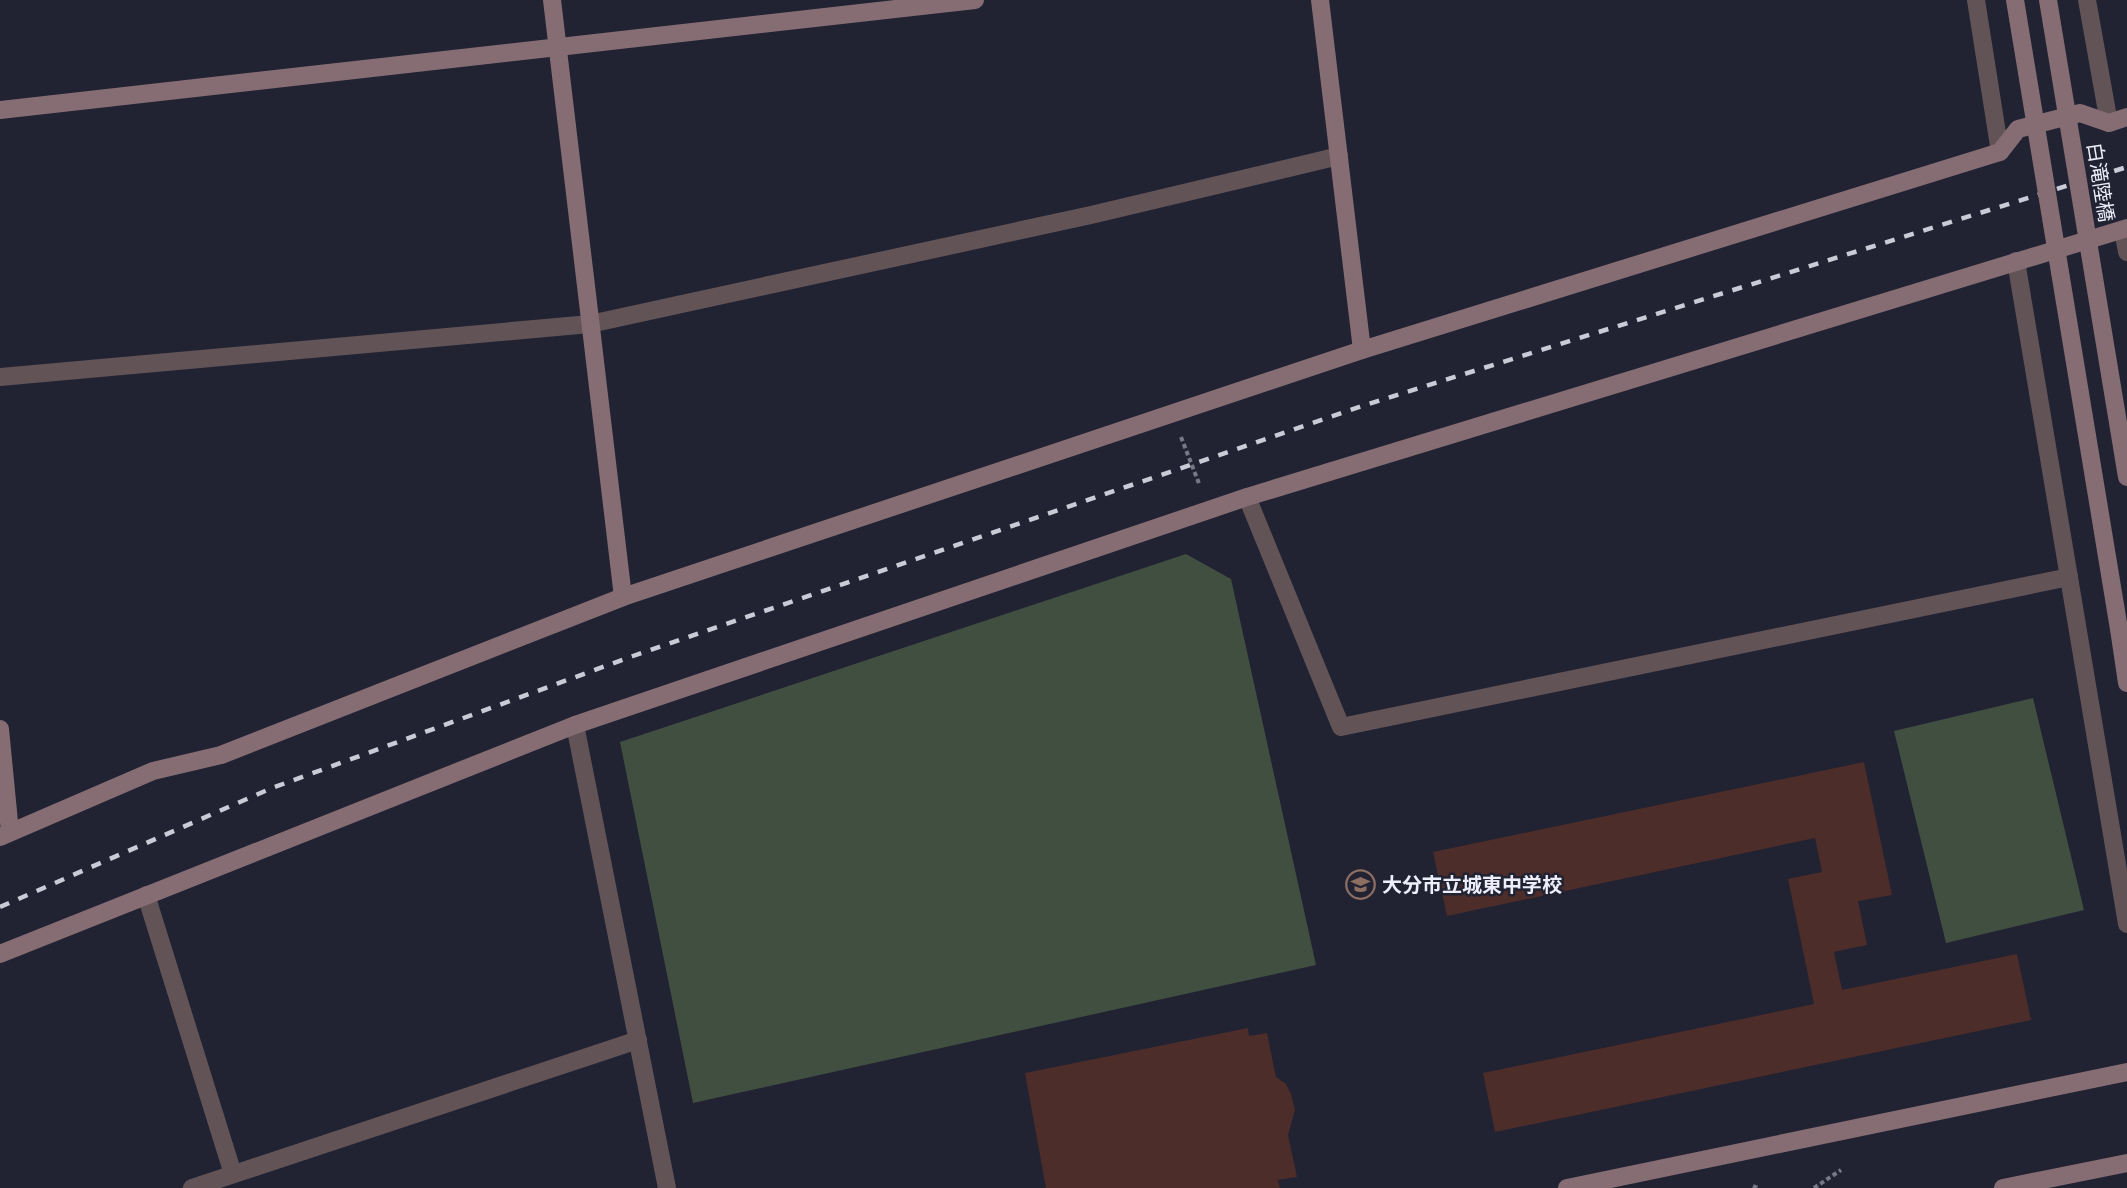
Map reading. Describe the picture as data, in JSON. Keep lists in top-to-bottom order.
{
  "streets": {
    "street": ["白滝陸橋"]
  },
  "places": {
    "school or university": ["大分市立城東中学校"]
  }
}
